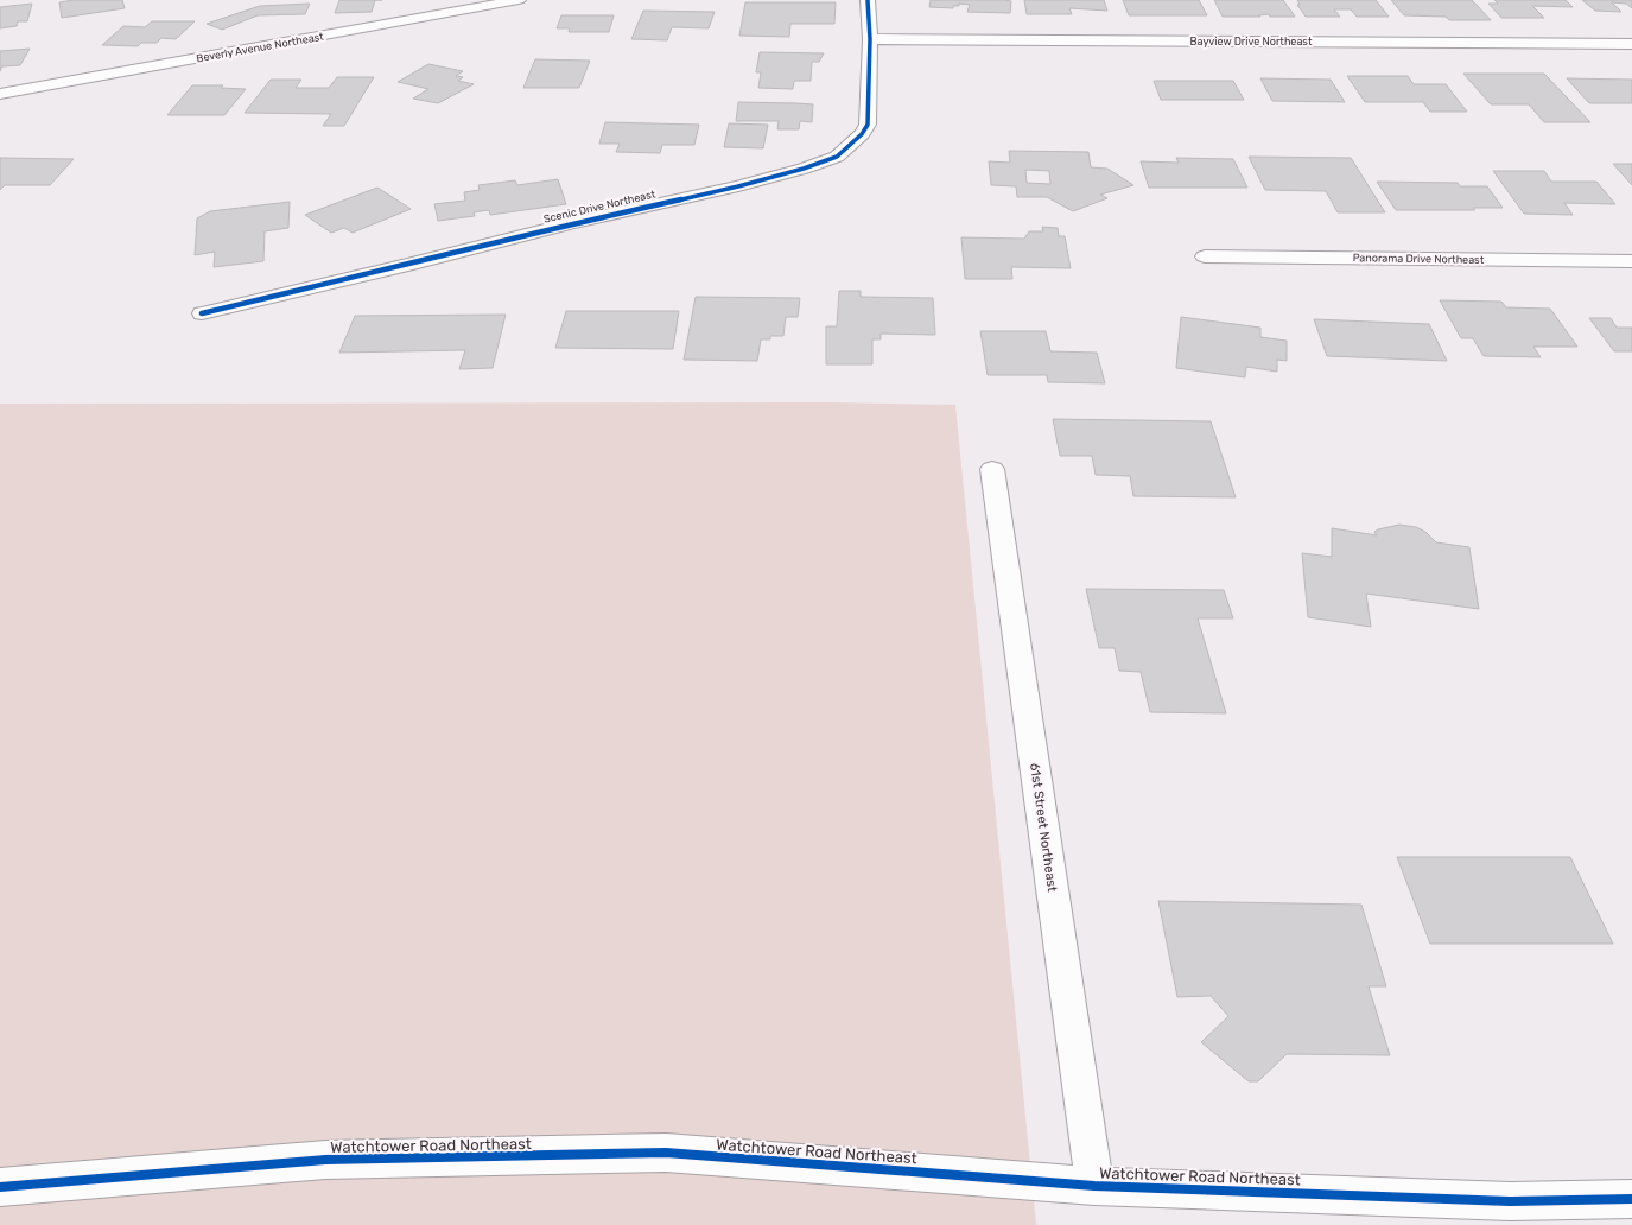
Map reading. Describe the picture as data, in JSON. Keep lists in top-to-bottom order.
{
  "streets": {
    "street": [
      "Bayview Drive Northeast",
      "Beverly Avenue Northeast",
      "Scenic Drive Northeast",
      "Panorama Drive Northeast",
      "61st Street Northeast",
      "Watchtower Road Northeast"
    ]
  },
  "crossings": [
    ["Bayview Drive Northeast", "Scenic Drive Northeast"],
    ["61st Street Northeast", "Watchtower Road Northeast"]
  ]
}
